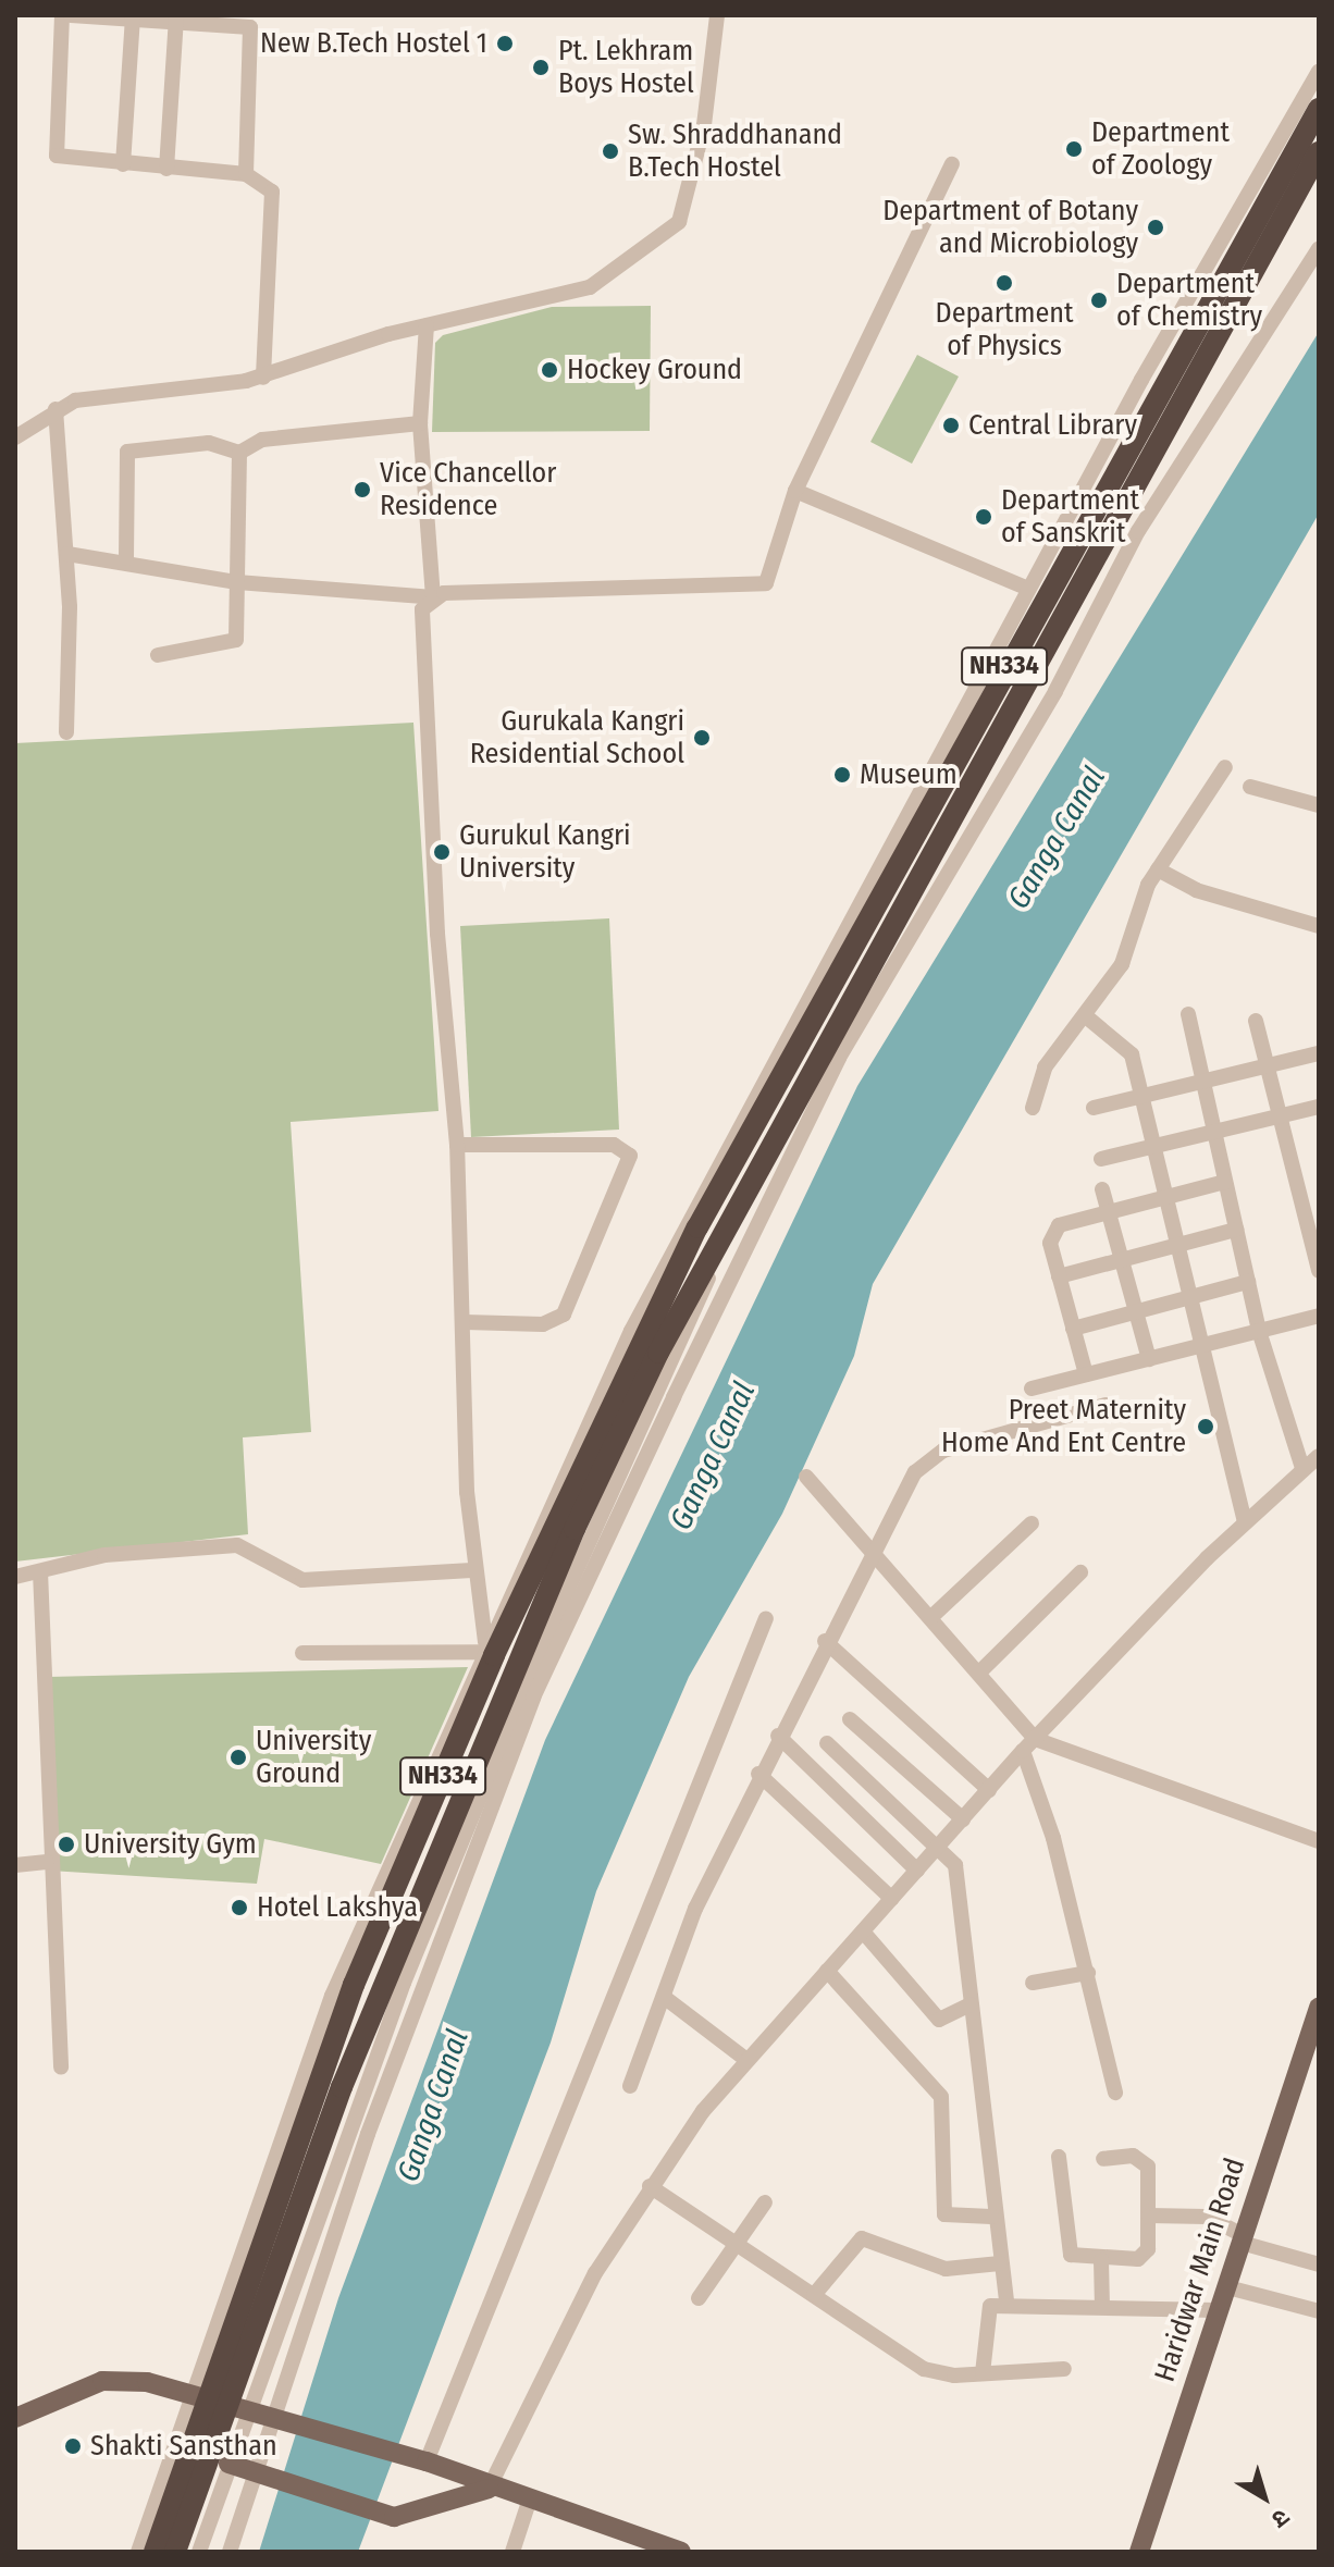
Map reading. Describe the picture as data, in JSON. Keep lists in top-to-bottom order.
{
  "streets": {
    "highway": ["NH334"],
    "main road": ["Haridwar Main Road"]
  },
  "water": ["Ganga Canal"],
  "places": [
    "New B.Tech Hostel 1",
    "Pt. Lekhram Boys Hostel",
    "Department of Zoology",
    "Sw. Shraddhanand B.Tech Hostel",
    "Department of Botany and Microbiology",
    "Department of Physics",
    "Department of Chemistry",
    "Hockey Ground",
    "Central Library",
    "Vice Chancellor Residence",
    "Department of Sanskrit",
    "Gurukala Kangri Residential School",
    "Museum",
    "Gurukul Kangri University",
    "Preet Maternity Home And Ent Centre",
    "University Ground",
    "University Gym",
    "Hotel Lakshya",
    "Shakti Sansthan"
  ],
  "north": "bottom right"
}
